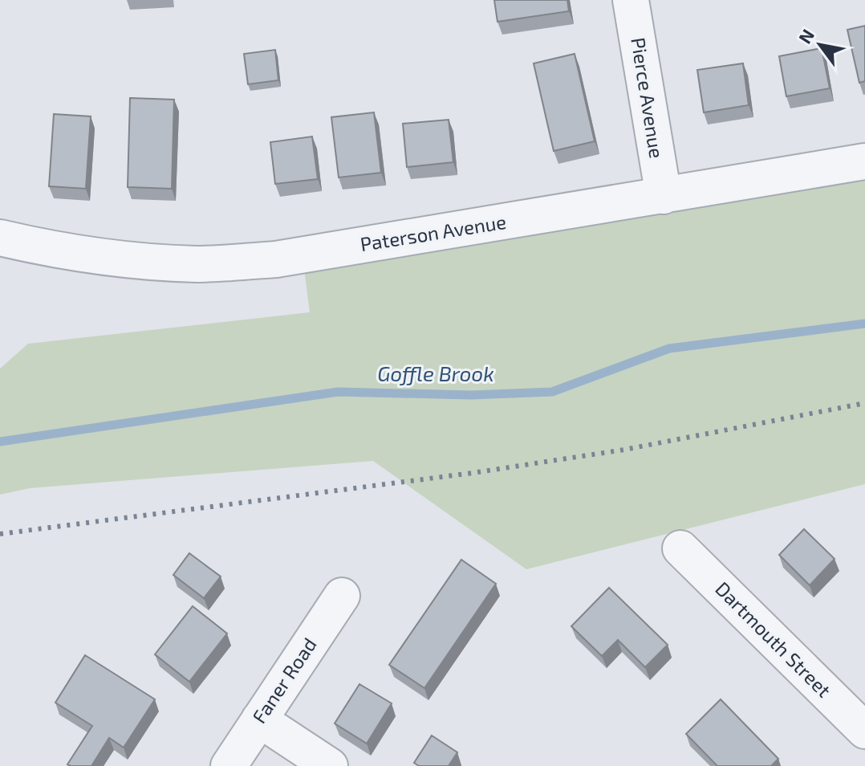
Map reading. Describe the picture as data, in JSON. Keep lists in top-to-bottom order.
{
  "streets": {
    "street": [
      "Pierce Avenue",
      "Paterson Avenue",
      "Dartmouth Street",
      "Faner Road"
    ]
  },
  "crossings": [
    ["Pierce Avenue", "Paterson Avenue"]
  ],
  "water": ["Goffle Brook"],
  "north": "top left"
}
